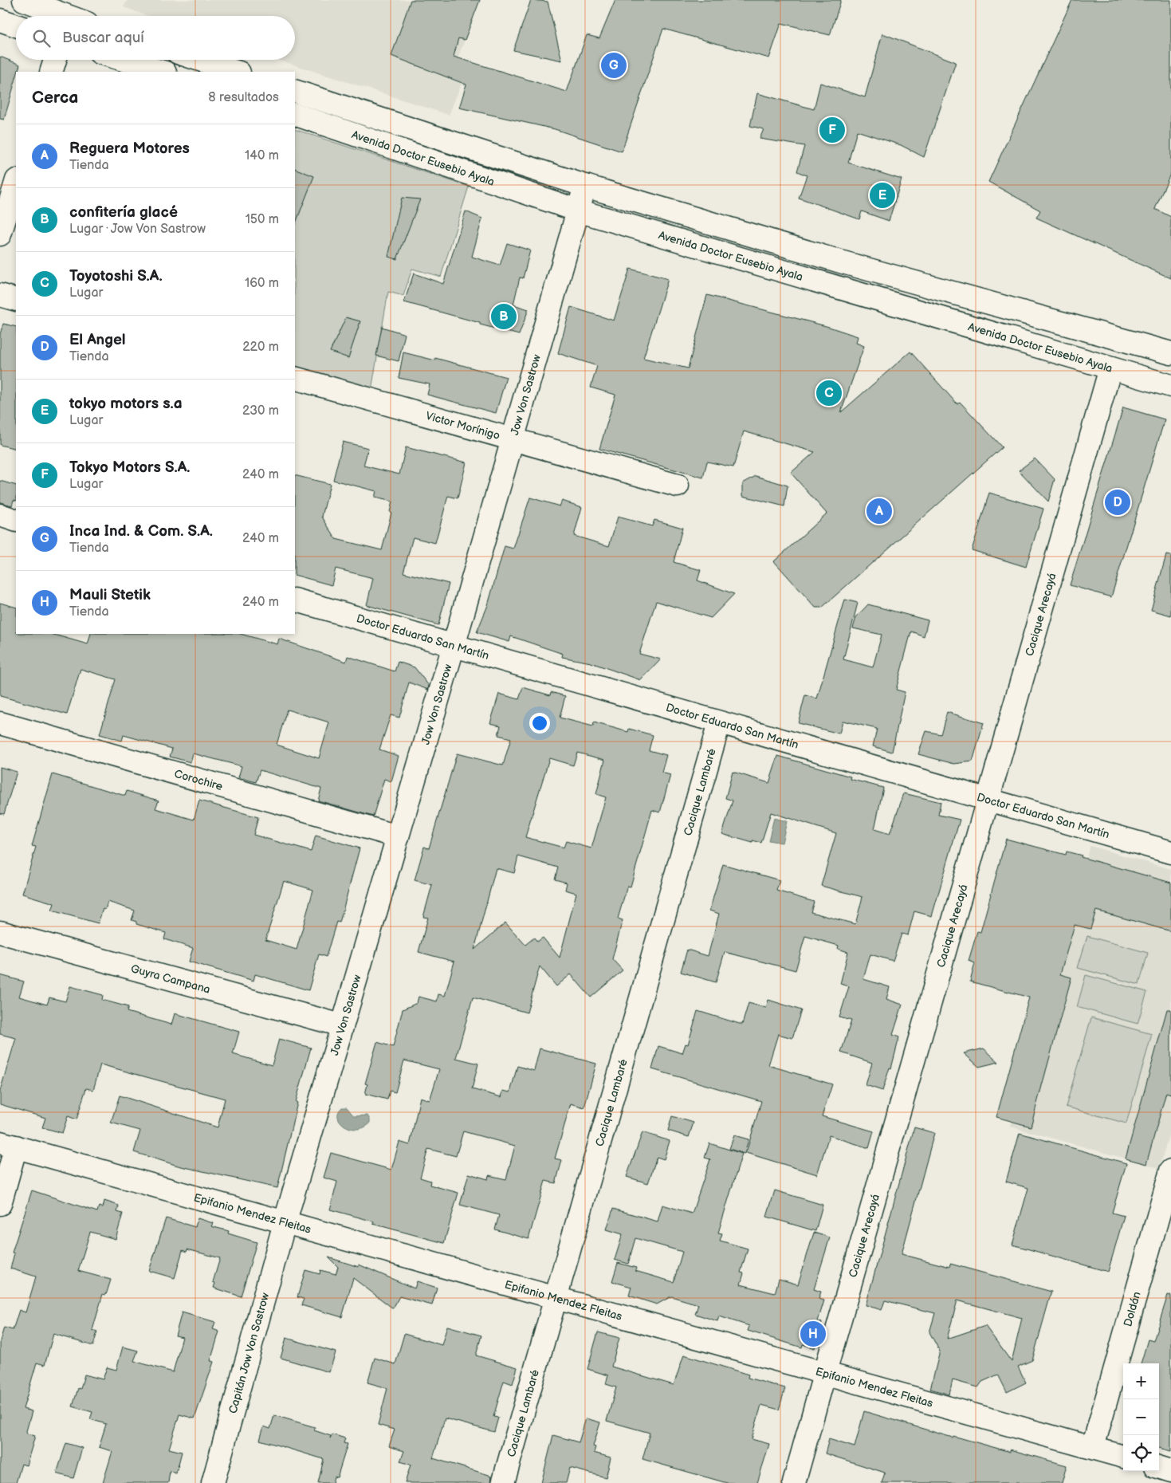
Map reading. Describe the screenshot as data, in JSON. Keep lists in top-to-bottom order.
{
  "streets": {
    "main road": [
      "Avenida Doctor Eusebio Ayala",
      "Jow Von Sastrow",
      "Victor Morínigo",
      "Cacique Arecayá",
      "Doctor Eduardo San Martín",
      "Corochire",
      "Cacique Lambaré",
      "Guyra Campana",
      "Epifanio Mendez Fleitas",
      "Doldán",
      "Capitán Jow Von Sastrow"
    ]
  },
  "crossings": [
    ["Avenida Doctor Eusebio Ayala", "Jow Von Sastrow"],
    ["Avenida Doctor Eusebio Ayala", "Cacique Arecayá"],
    ["Jow Von Sastrow", "Victor Morínigo"],
    ["Jow Von Sastrow", "Doctor Eduardo San Martín"],
    ["Jow Von Sastrow", "Corochire"],
    ["Jow Von Sastrow", "Guyra Campana"],
    ["Jow Von Sastrow", "Epifanio Mendez Fleitas"],
    ["Jow Von Sastrow", "Capitán Jow Von Sastrow"],
    ["Cacique Arecayá", "Doctor Eduardo San Martín"],
    ["Cacique Arecayá", "Epifanio Mendez Fleitas"],
    ["Doctor Eduardo San Martín", "Cacique Lambaré"],
    ["Cacique Lambaré", "Epifanio Mendez Fleitas"],
    ["Epifanio Mendez Fleitas", "Doldán"],
    ["Epifanio Mendez Fleitas", "Capitán Jow Von Sastrow"]
  ],
  "page": {
    "search": "Buscar aquí",
    "pins": [
      "G",
      "F",
      "E",
      "B",
      "C",
      "D",
      "A",
      "H"
    ],
    "heading": ["Cerca", "8 resultados"],
    "list": [
      {
        "mark": "A",
        "name": "Reguera Motores",
        "note": "Tienda",
        "value": "140 m"
      },
      {
        "mark": "B",
        "name": "confitería glacé",
        "note": "Lugar · Jow Von Sastrow",
        "value": "150 m"
      },
      {
        "mark": "C",
        "name": "Toyotoshi S.A.",
        "note": "Lugar",
        "value": "160 m"
      },
      {
        "mark": "D",
        "name": "El Angel",
        "note": "Tienda",
        "value": "220 m"
      },
      {
        "mark": "E",
        "name": "tokyo motors s.a",
        "note": "Lugar",
        "value": "230 m"
      },
      {
        "mark": "F",
        "name": "Tokyo Motors S.A.",
        "note": "Lugar",
        "value": "240 m"
      },
      {
        "mark": "G",
        "name": "Inca Ind. & Com. S.A.",
        "note": "Tienda",
        "value": "240 m"
      },
      {
        "mark": "H",
        "name": "Mauli Stetik",
        "note": "Tienda",
        "value": "240 m"
      }
    ],
    "map_buttons": ["+", "−"]
  }
}
